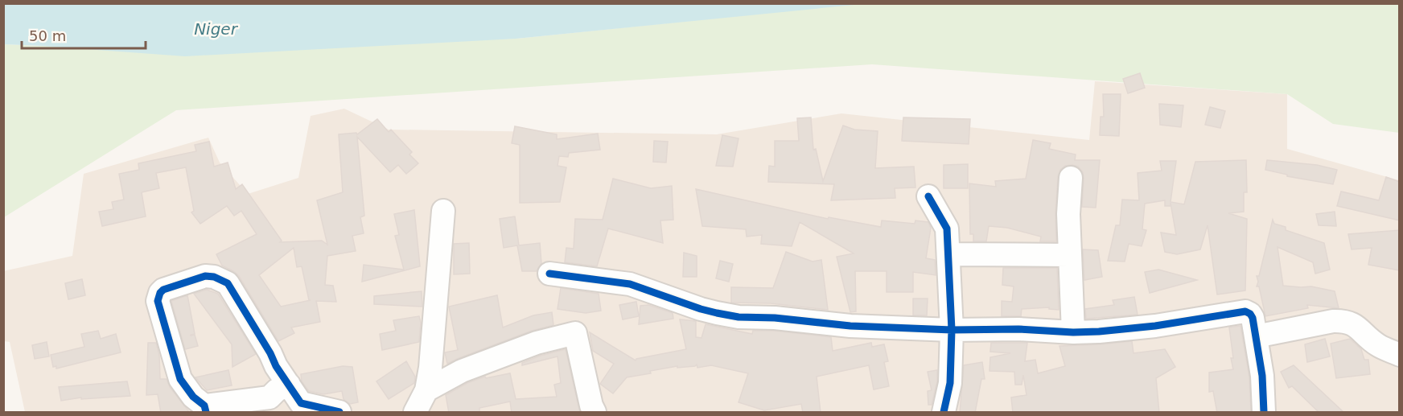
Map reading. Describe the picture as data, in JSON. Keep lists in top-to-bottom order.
{
  "water": ["Niger"],
  "scale_bar": "50 m"
}
